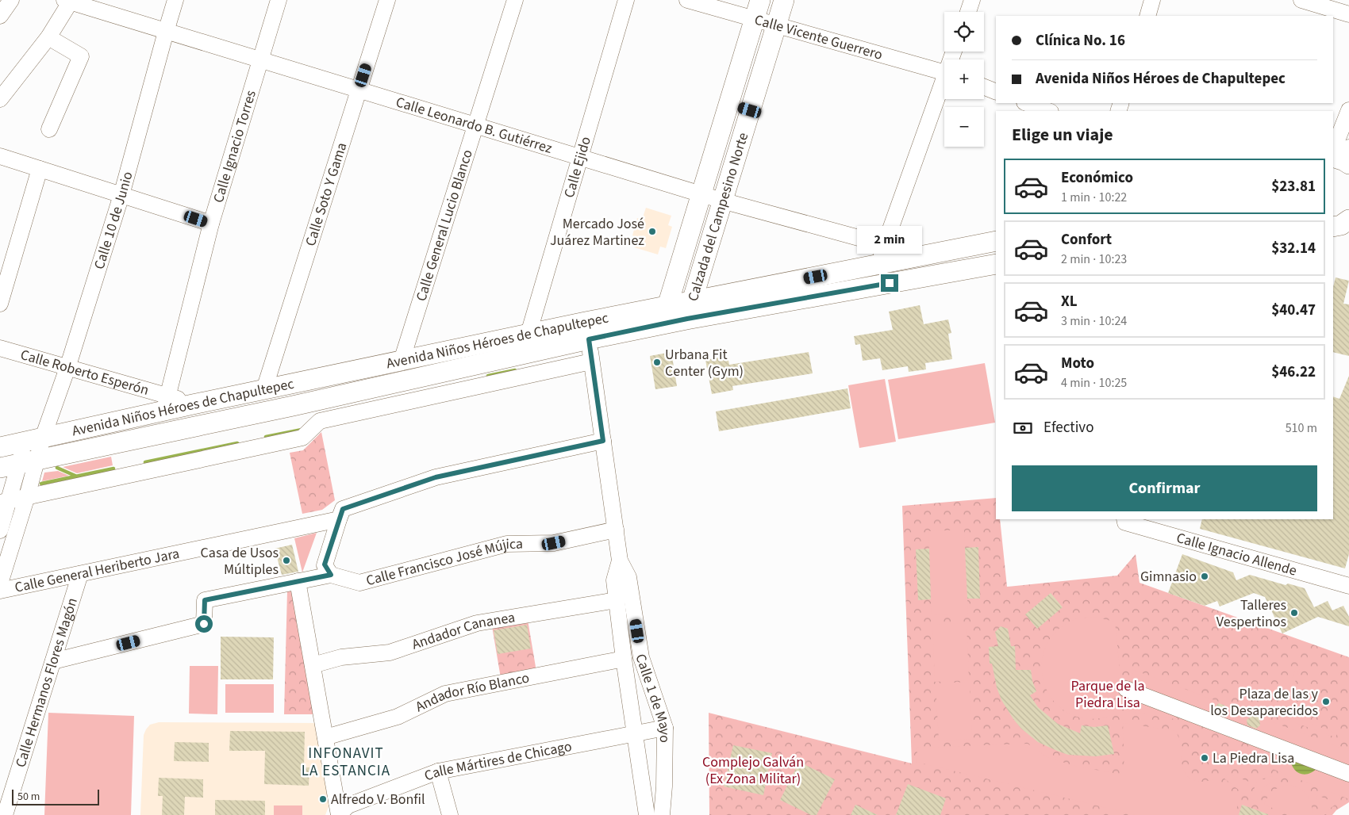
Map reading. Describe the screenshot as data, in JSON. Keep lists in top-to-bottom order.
{
  "streets": {
    "main road": ["Calzada del Campesino Norte", "Avenida Niños Héroes de Chapultepec"],
    "street": [
      "Calle Vicente Guerrero",
      "Calle Leonardo B. Gutiérrez",
      "Calle Ignacio Torres",
      "Calle Ejido",
      "Calle Soto Y Gama",
      "Calle 10 de Junio",
      "Calle General Lucio Blanco",
      "Calle Roberto Esperón",
      "Calle Ignacio Allende",
      "Calle Francisco José Mújica",
      "Calle General Heriberto Jara",
      "Andador Cananea",
      "Calle Hermanos Flores Magón",
      "Andador Río Blanco",
      "Calle 1 de Mayo",
      "Calle Mártires de Chicago"
    ]
  },
  "crossings": [
    ["Calle Vicente Guerrero", "Calzada del Campesino Norte"],
    ["Calle Leonardo B. Gutiérrez", "Calle Ignacio Torres"],
    ["Calle Leonardo B. Gutiérrez", "Calle Ejido"],
    ["Calle Leonardo B. Gutiérrez", "Calle Soto Y Gama"],
    ["Calle Leonardo B. Gutiérrez", "Calzada del Campesino Norte"],
    ["Calle Leonardo B. Gutiérrez", "Calle 10 de Junio"],
    ["Calle Leonardo B. Gutiérrez", "Calle General Lucio Blanco"],
    ["Calle Ignacio Torres", "Avenida Niños Héroes de Chapultepec"],
    ["Calle Ignacio Torres", "Calle Roberto Esperón"],
    ["Calle Ejido", "Avenida Niños Héroes de Chapultepec"],
    ["Calle Soto Y Gama", "Avenida Niños Héroes de Chapultepec"],
    ["Calzada del Campesino Norte", "Avenida Niños Héroes de Chapultepec"],
    ["Calle 10 de Junio", "Avenida Niños Héroes de Chapultepec"],
    ["Calle 10 de Junio", "Calle Roberto Esperón"],
    ["Calle General Lucio Blanco", "Avenida Niños Héroes de Chapultepec"],
    ["Avenida Niños Héroes de Chapultepec", "Calle Roberto Esperón"],
    ["Avenida Niños Héroes de Chapultepec", "Calle 1 de Mayo"],
    ["Calle Francisco José Mújica", "Calle Hermanos Flores Magón"],
    ["Calle Francisco José Mújica", "Calle 1 de Mayo"],
    ["Calle General Heriberto Jara", "Calle Hermanos Flores Magón"],
    ["Andador Cananea", "Calle 1 de Mayo"],
    ["Andador Río Blanco", "Calle 1 de Mayo"],
    ["Calle 1 de Mayo", "Calle Mártires de Chicago"]
  ],
  "districts": ["INFONAVIT LA ESTANCIA"],
  "parks": ["Parque de la Piedra Lisa", "Complejo Galván (Ex Zona Militar)"],
  "places": [
    "Mercado José Juárez Martinez",
    "Urbana Fit Center (Gym)",
    "Casa de Usos Múltiples",
    "Gimnasio",
    "Talleres Vespertinos",
    "Plaza de las y los Desaparecidos",
    "La Piedra Lisa",
    "Alfredo V. Bonfil"
  ],
  "scale_bar": "50 m",
  "page": {
    "map_buttons": ["+", "−"],
    "banner": ["Clínica No. 16", "Avenida Niños Héroes de Chapultepec"],
    "heading": "Elige un viaje",
    "list": [
      {
        "name": "Económico",
        "note": "1 min · 10:22",
        "value": "$23.81"
      },
      {
        "name": "Confort",
        "note": "2 min · 10:23",
        "value": "$32.14"
      },
      {
        "name": "XL",
        "note": "3 min · 10:24",
        "value": "$40.47"
      },
      {
        "name": "Moto",
        "note": "4 min · 10:25",
        "value": "$46.22"
      }
    ],
    "bubble": "2 min",
    "pay": ["Efectivo", "510 m"],
    "buttons": "Confirmar",
    "scale": "50 m"
  }
}
